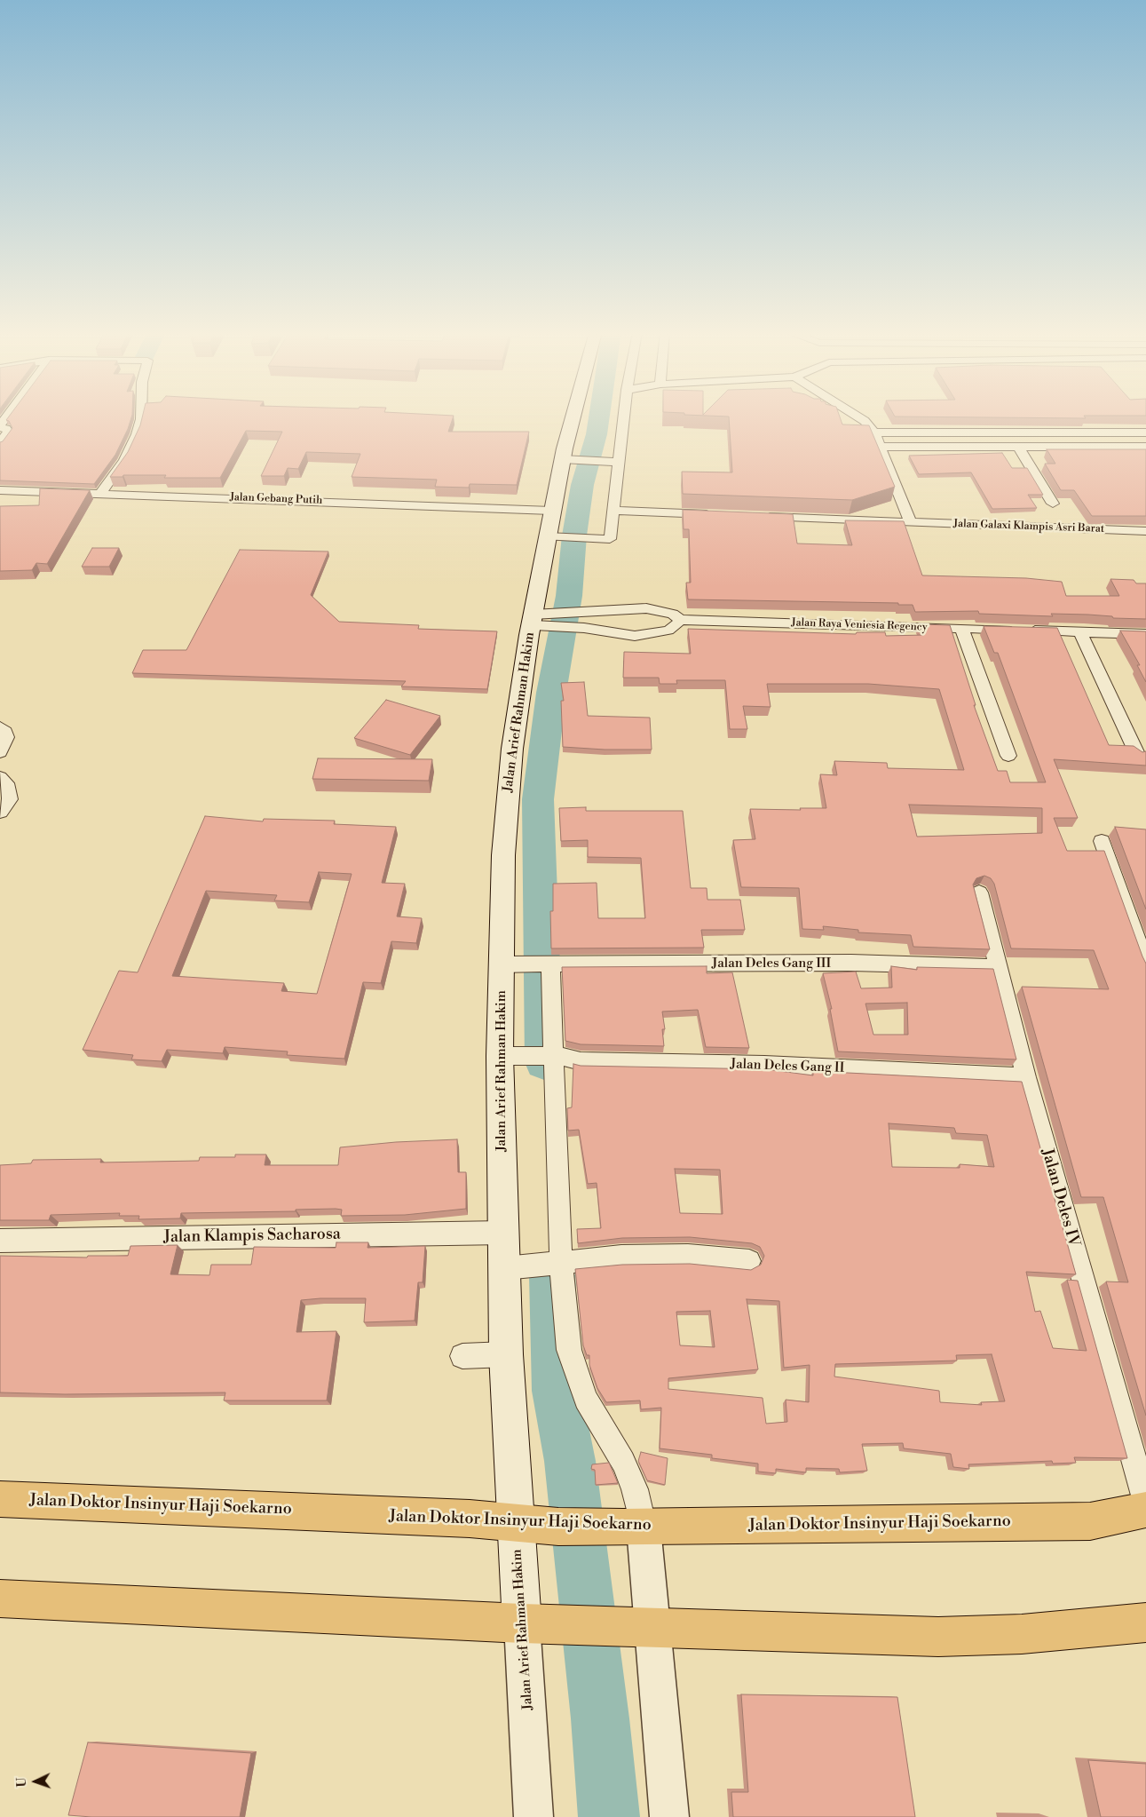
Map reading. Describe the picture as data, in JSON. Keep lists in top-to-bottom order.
{
  "streets": {
    "main road": ["Jalan Arief Rahman Hakim", "Jalan Doktor Insinyur Haji Soekarno"],
    "street": [
      "Jalan Gebang Putih",
      "Jalan Galaxi Klampis Asri Barat",
      "Jalan Raya Veniesia Regency",
      "Jalan Deles Gang III",
      "Jalan Deles Gang II",
      "Jalan Deles IV",
      "Jalan Klampis Sacharosa"
    ]
  },
  "crossings": [
    ["Jalan Gebang Putih", "Jalan Arief Rahman Hakim"],
    ["Jalan Raya Veniesia Regency", "Jalan Arief Rahman Hakim"],
    ["Jalan Arief Rahman Hakim", "Jalan Deles Gang III"],
    ["Jalan Arief Rahman Hakim", "Jalan Deles Gang II"],
    ["Jalan Arief Rahman Hakim", "Jalan Klampis Sacharosa"],
    ["Jalan Arief Rahman Hakim", "Jalan Doktor Insinyur Haji Soekarno"],
    ["Jalan Deles Gang III", "Jalan Deles IV"],
    ["Jalan Deles Gang II", "Jalan Deles IV"]
  ],
  "north": "left"
}
